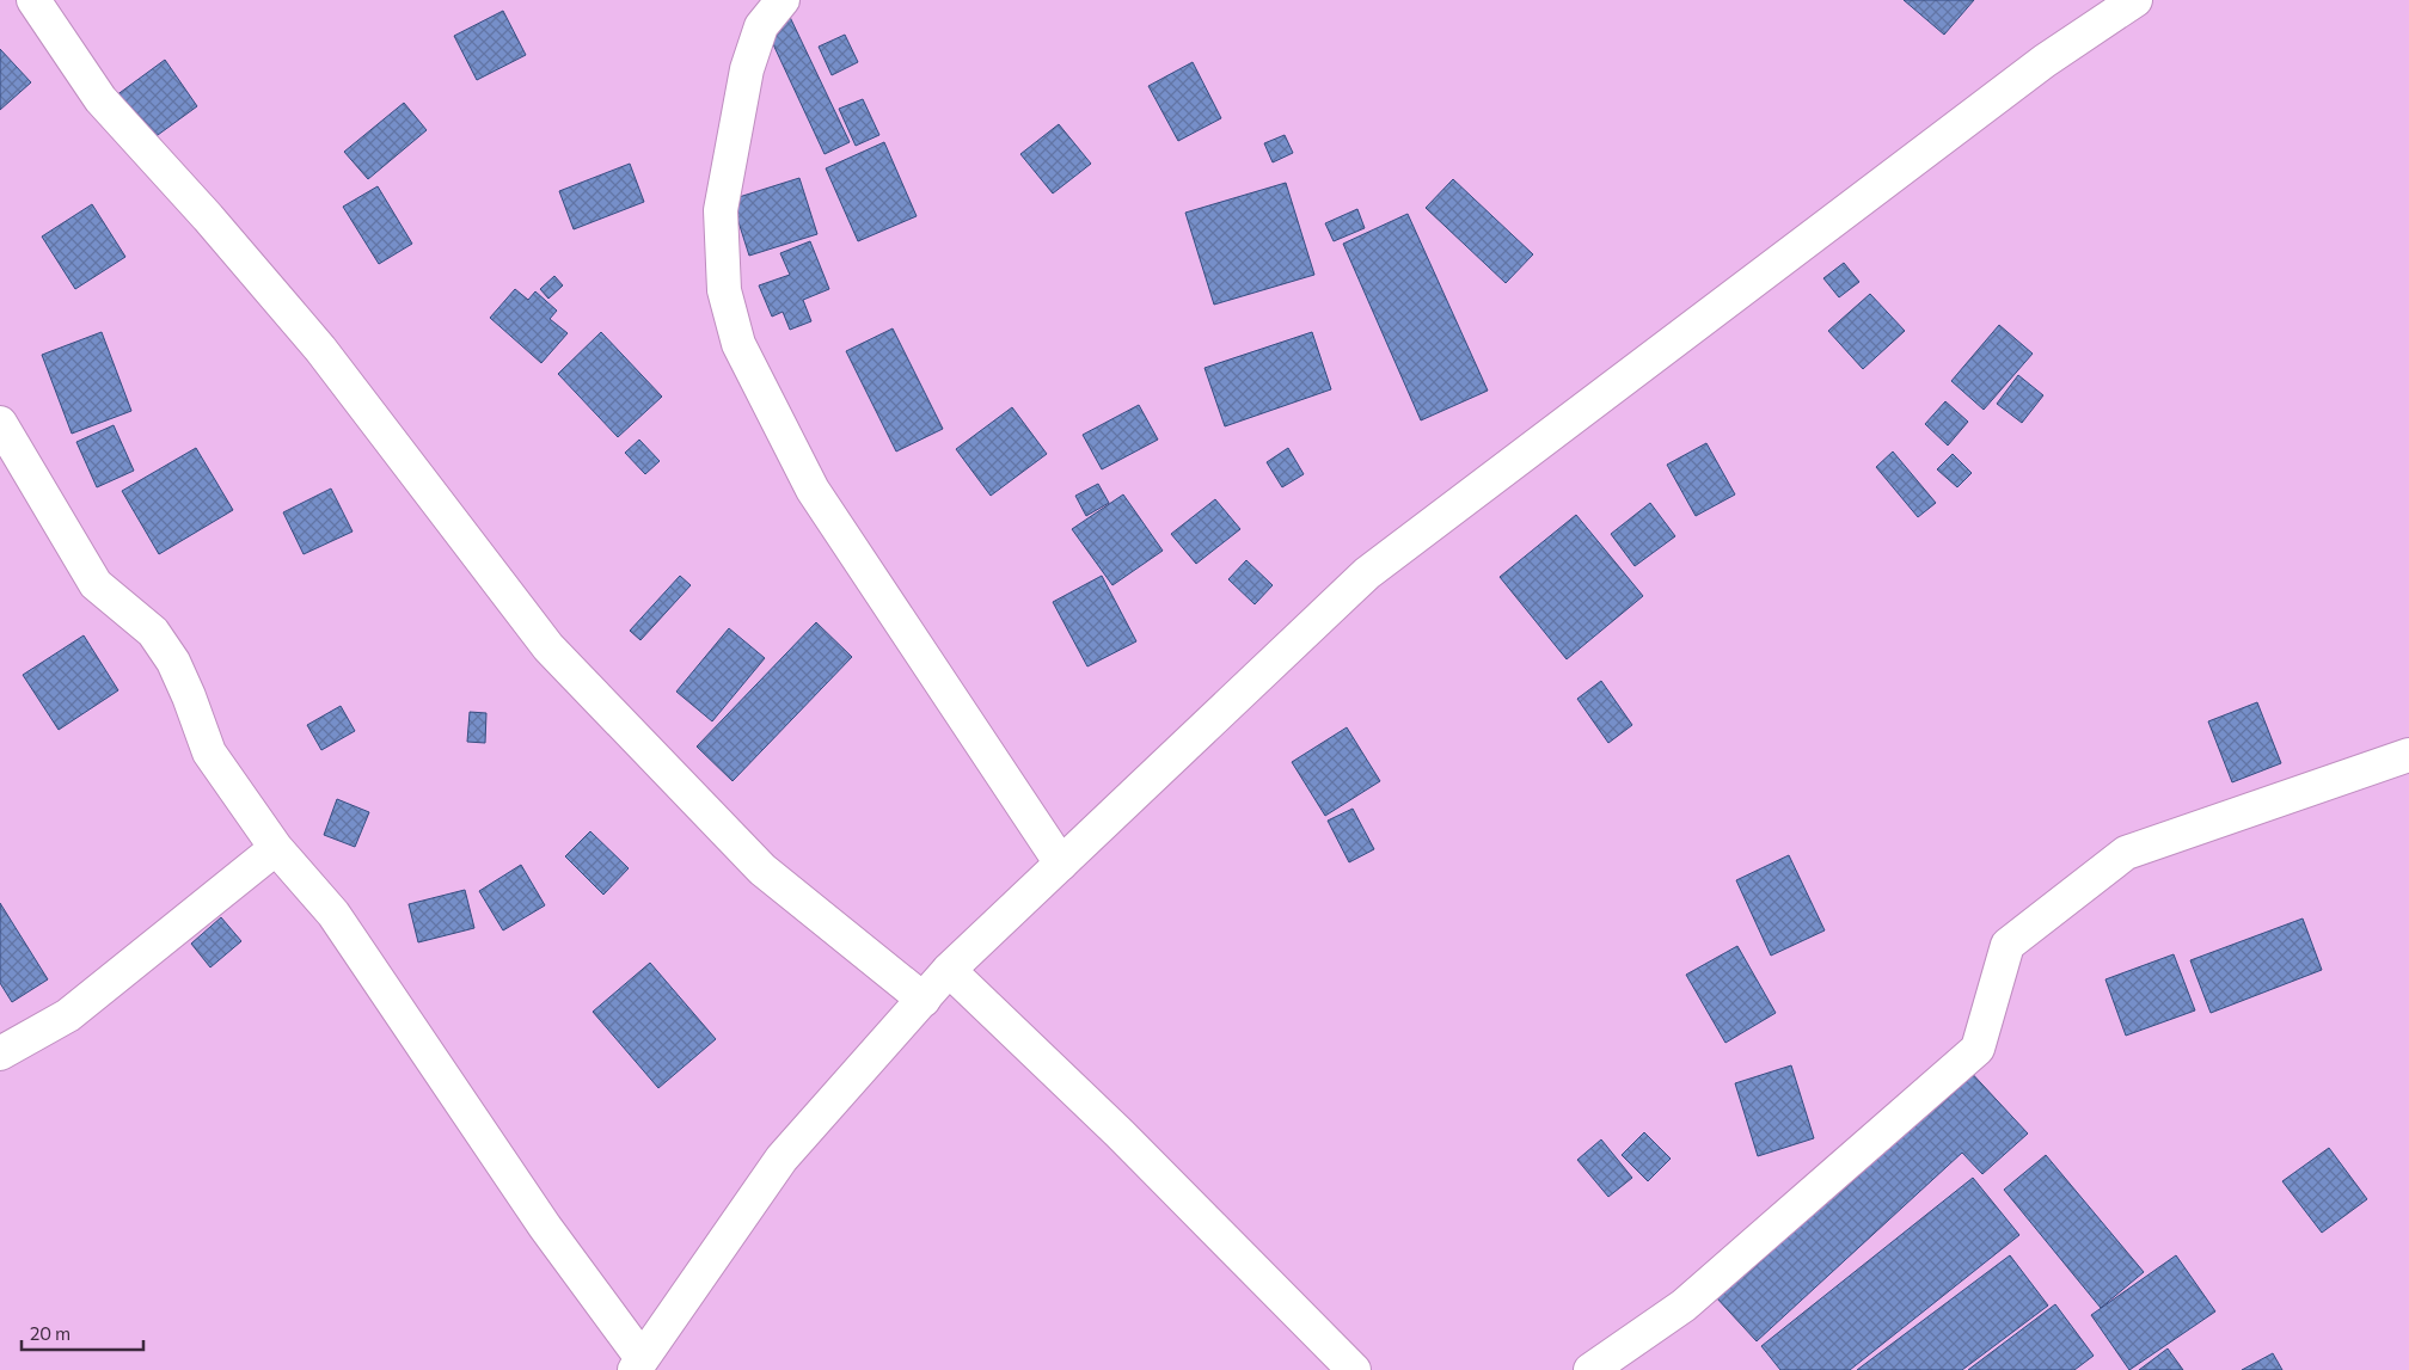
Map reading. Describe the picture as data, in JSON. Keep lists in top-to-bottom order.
{
  "scale_bar": "20 m"
}
